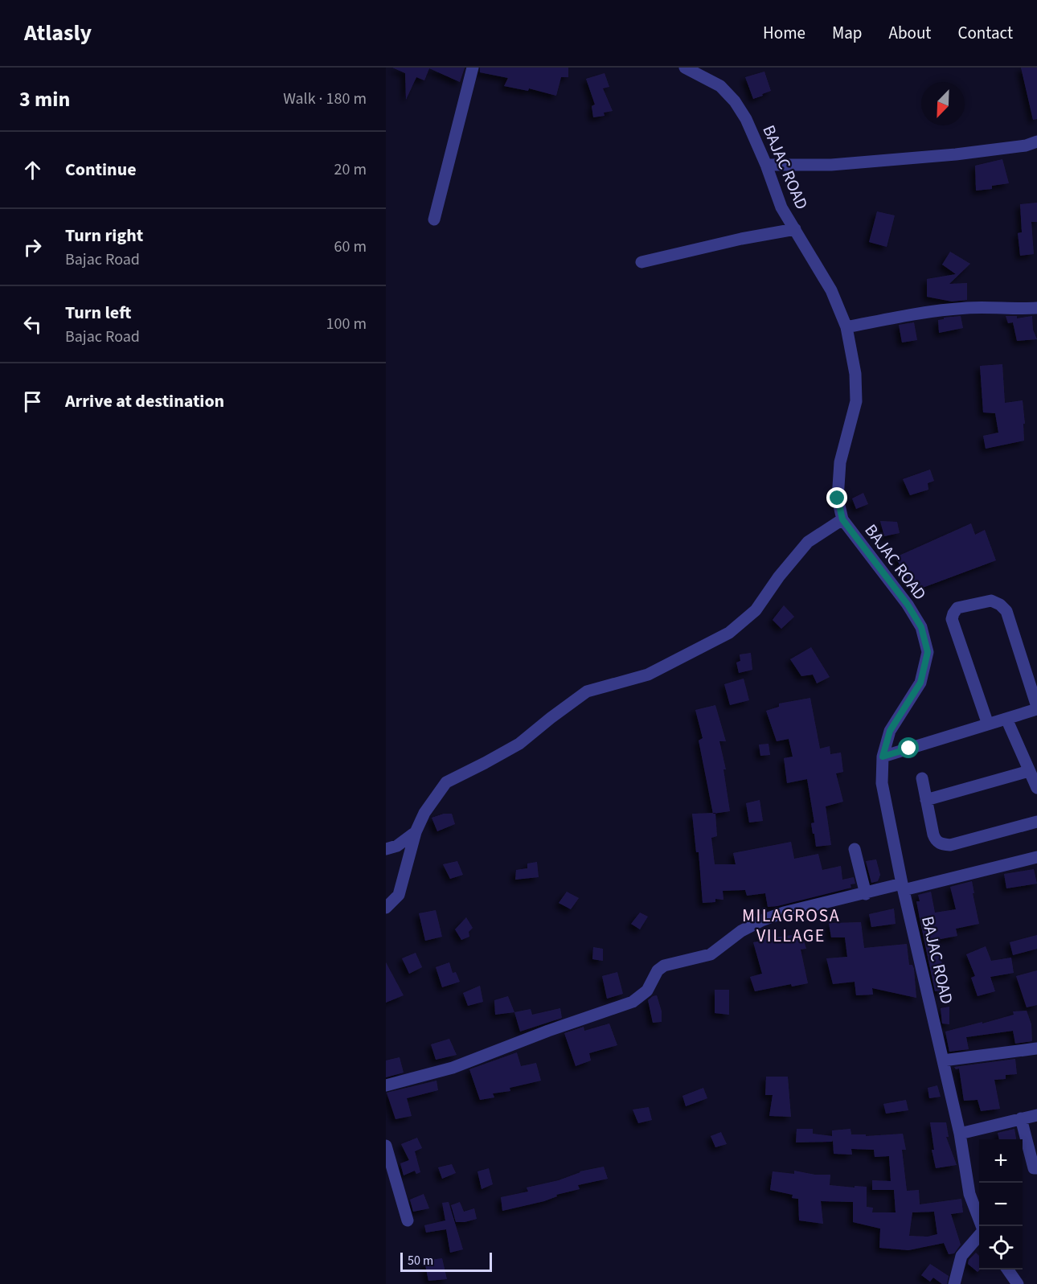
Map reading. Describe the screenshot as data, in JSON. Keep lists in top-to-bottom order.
{
  "streets": {
    "street": ["BAJAC ROAD"]
  },
  "districts": ["MILAGROSA VILLAGE"],
  "scale_bar": "50 m",
  "north": "bottom left",
  "page": {
    "header": "Atlasly",
    "nav": [
      "Home",
      "Map",
      "About",
      "Contact"
    ],
    "heading": ["3 min", "Walk · 180 m"],
    "list": [
      ["Continue", "20 m"],
      ["Turn right", "Bajac Road", "60 m"],
      ["Turn left", "Bajac Road", "100 m"],
      "Arrive at destination"
    ],
    "map_buttons": ["+", "−"],
    "scale": "50 m"
  }
}
